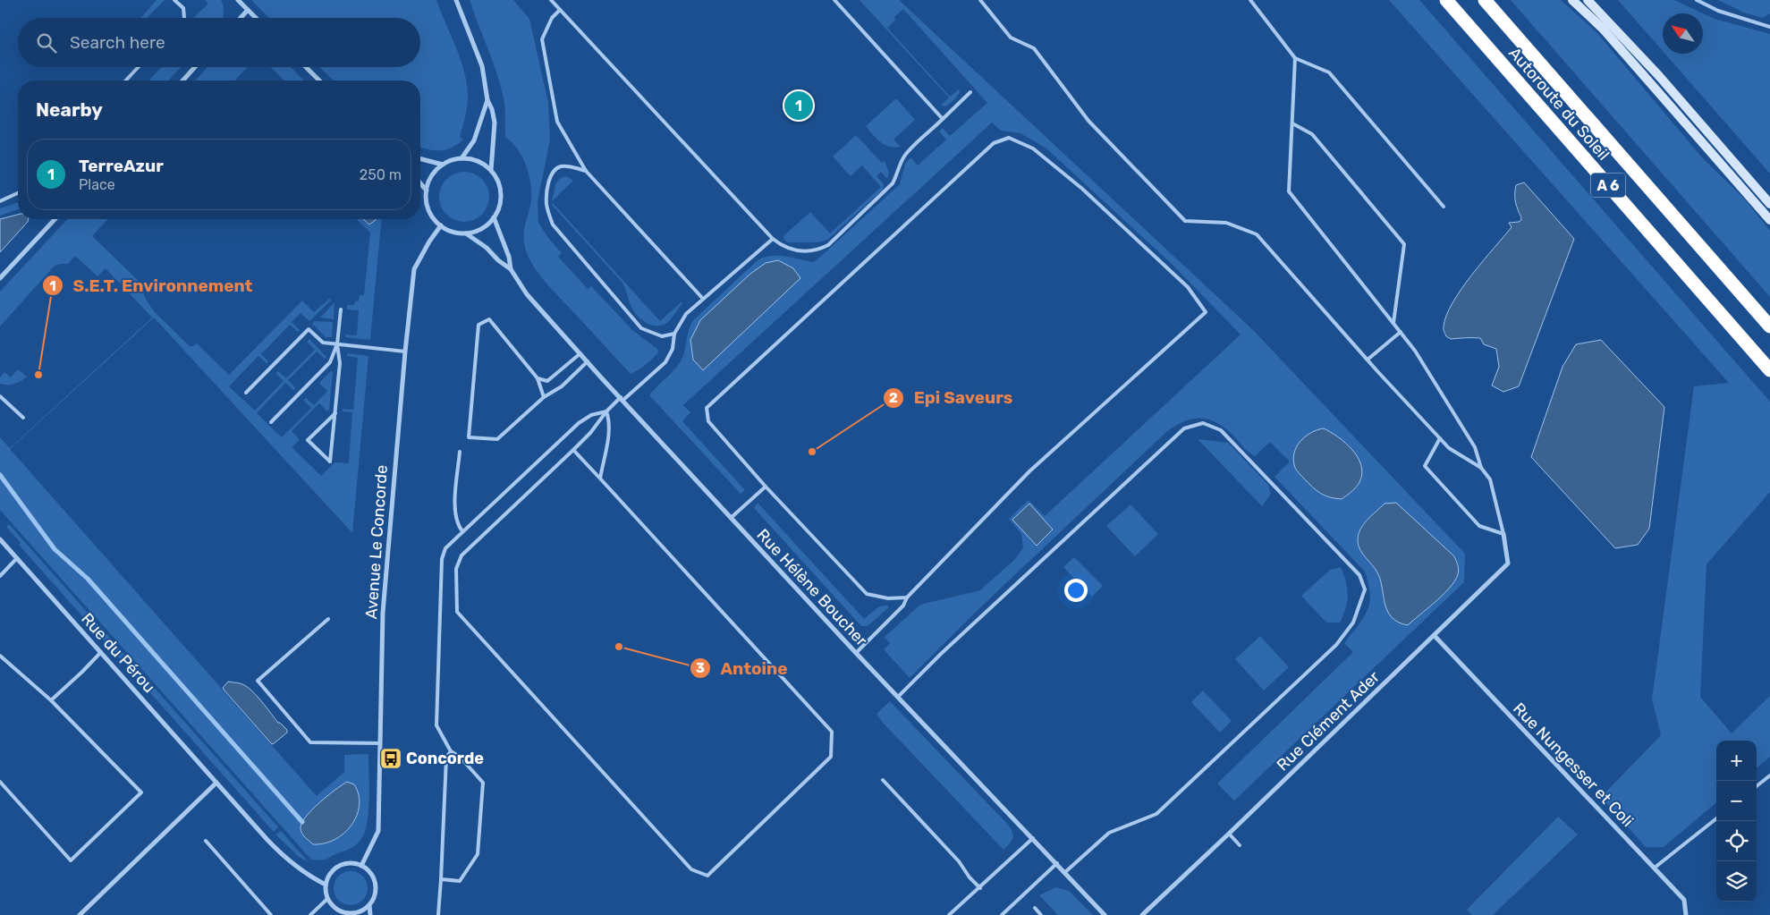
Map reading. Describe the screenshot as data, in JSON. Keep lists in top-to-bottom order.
{
  "streets": {
    "highway": ["Autoroute du Soleil", "A 6"],
    "street": [
      "Avenue Le Concorde",
      "Rue Hélène Boucher",
      "Rue du Pérou",
      "Rue Clément Ader",
      "Rue Nungesser et Coli"
    ]
  },
  "crossings": [
    ["Avenue Le Concorde", "Rue Hélène Boucher"],
    ["Avenue Le Concorde", "Rue du Pérou"],
    ["Rue Clément Ader", "Rue Nungesser et Coli"]
  ],
  "places": {
    "other": ["S.E.T. Environnement", "Epi Saveurs", "Antoine"],
    "bus stop": ["Concorde"]
  },
  "north": "top left",
  "page": {
    "search": "Search here",
    "heading": "Nearby",
    "pins": "1",
    "list": [
      {
        "mark": "1",
        "name": "TerreAzur",
        "note": "Place",
        "value": "250 m"
      }
    ],
    "map_buttons": ["+", "−"]
  }
}
